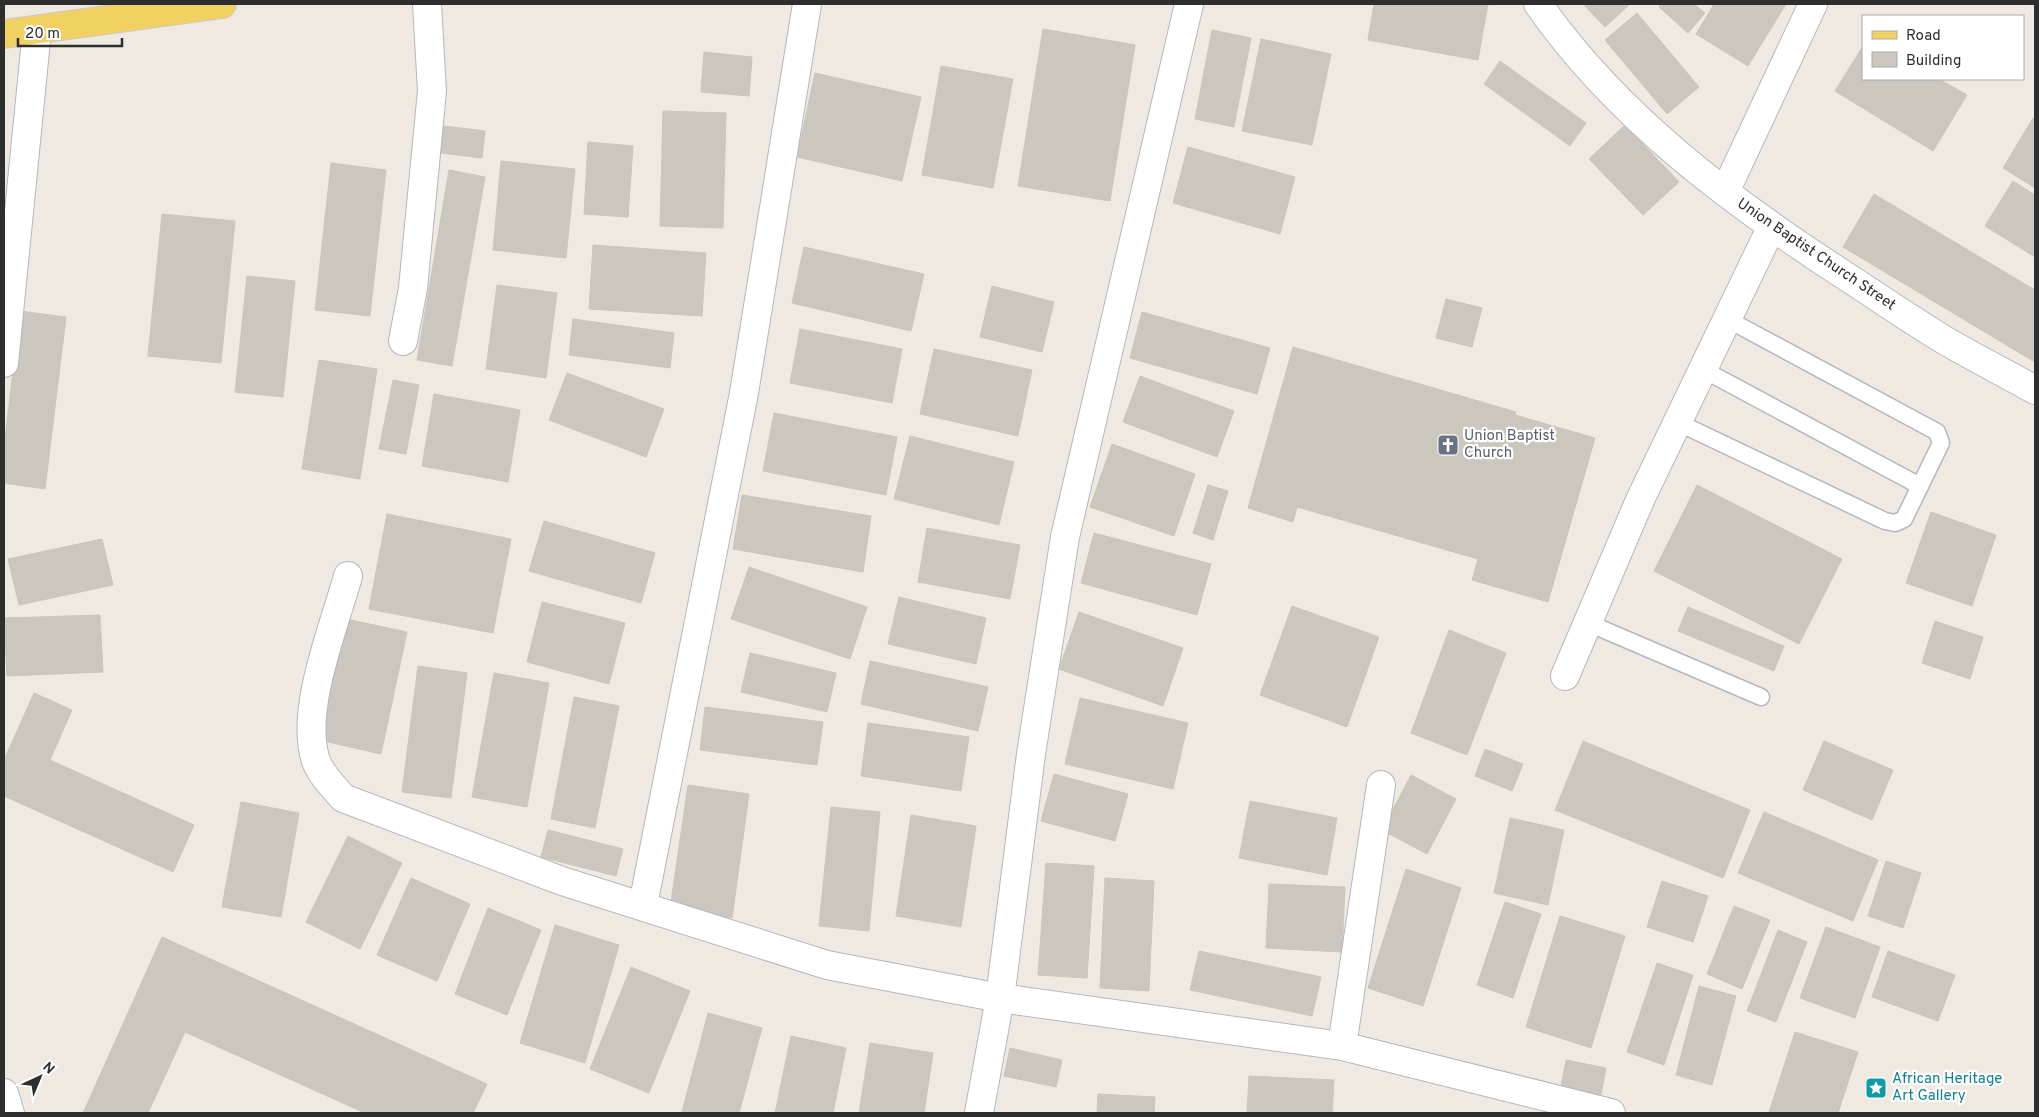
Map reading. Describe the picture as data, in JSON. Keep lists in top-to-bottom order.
{
  "streets": {
    "street": ["Union Baptist Church Street"]
  },
  "places": {
    "church": ["Union Baptist Church"],
    "place": ["African Heritage Art Gallery"]
  },
  "legend": ["Road", "Building"],
  "scale_bar": "20 m",
  "north": "top right"
}
